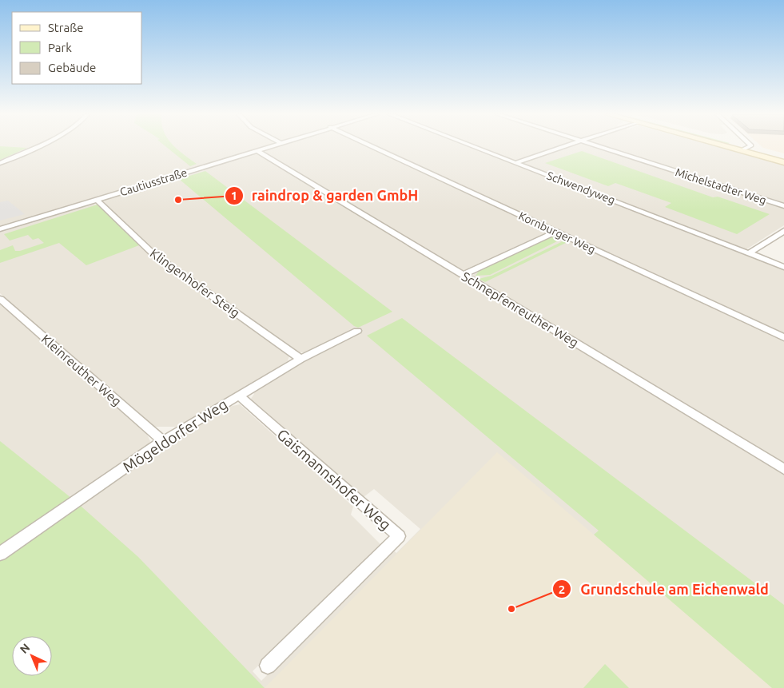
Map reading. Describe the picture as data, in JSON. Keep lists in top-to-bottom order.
{
  "streets": {
    "street": [
      "Cautiusstraße",
      "Michelstadter Weg",
      "Schwendyweg",
      "Kornburger Weg",
      "Klingenhofer Steig",
      "Schnepfenreuther Weg",
      "Kleinreuther Weg",
      "Mögeldorfer Weg",
      "Gaismannshofer Weg"
    ]
  },
  "crossings": [
    ["Cautiusstraße", "Klingenhofer Steig"],
    ["Cautiusstraße", "Schnepfenreuther Weg"],
    ["Klingenhofer Steig", "Mögeldorfer Weg"],
    ["Kleinreuther Weg", "Mögeldorfer Weg"],
    ["Mögeldorfer Weg", "Gaismannshofer Weg"]
  ],
  "places": ["raindrop & garden GmbH", "Grundschule am Eichenwald"],
  "legend": ["Straße", "Park", "Gebäude"],
  "north": "top left"
}
